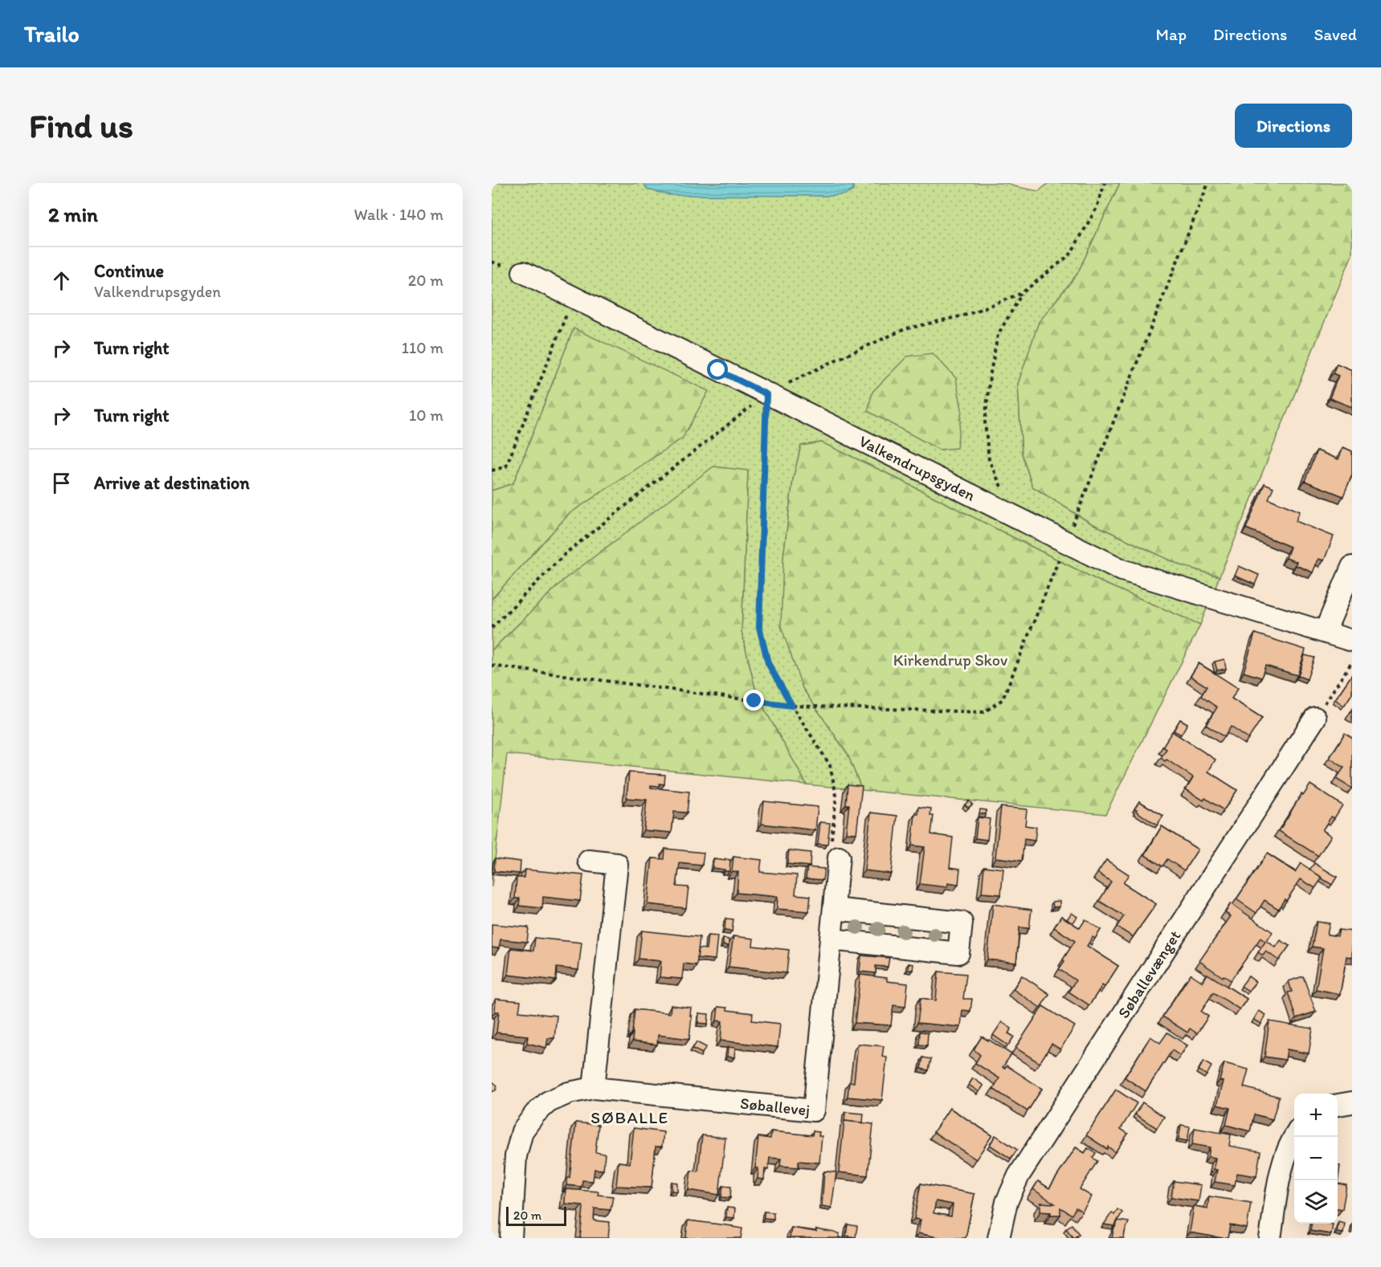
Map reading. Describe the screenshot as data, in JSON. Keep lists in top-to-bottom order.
{
  "streets": {
    "street": ["Valkendrupsgyden", "Søballevænget", "Søballevej"]
  },
  "districts": ["SØBALLE"],
  "parks": ["Kirkendrup Skov"],
  "scale_bar": "20 m",
  "page": {
    "header": "Trailo",
    "nav": ["Map", "Directions", "Saved"],
    "buttons": "Directions",
    "title": "Find us",
    "heading": ["2 min", "Walk · 140 m"],
    "list": [
      ["Continue", "Valkendrupsgyden", "20 m"],
      ["Turn right", "110 m"],
      ["Turn right", "10 m"],
      "Arrive at destination"
    ],
    "map_buttons": ["+", "−"],
    "scale": "20 m"
  }
}
